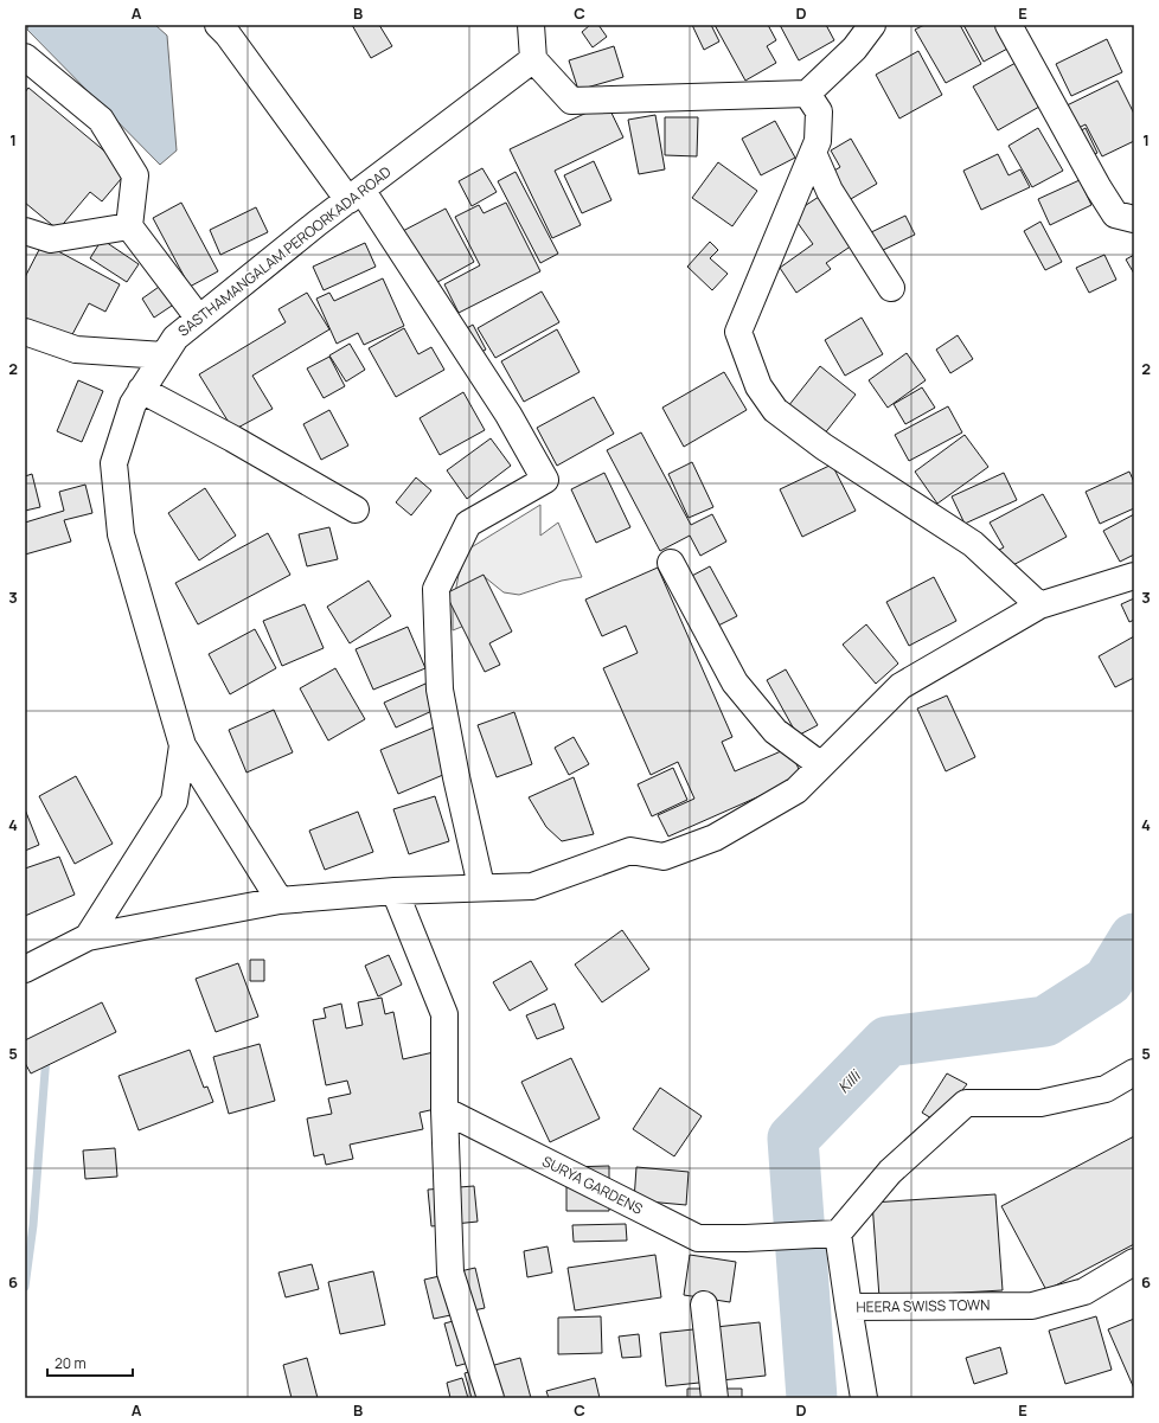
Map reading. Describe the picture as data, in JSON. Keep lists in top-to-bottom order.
{
  "streets": {
    "street": ["SASTHAMANGALAM PEROORKADA ROAD", "SURYA GARDENS", "HEERA SWISS TOWN"]
  },
  "crossings": [
    ["SURYA GARDENS", "HEERA SWISS TOWN"]
  ],
  "water": ["Killi"],
  "scale_bar": "20 m",
  "grid": {
    "columns": [
      "A",
      "B",
      "C",
      "D",
      "E"
    ],
    "rows": [
      "1",
      "2",
      "3",
      "4",
      "5",
      "6"
    ]
  }
}
